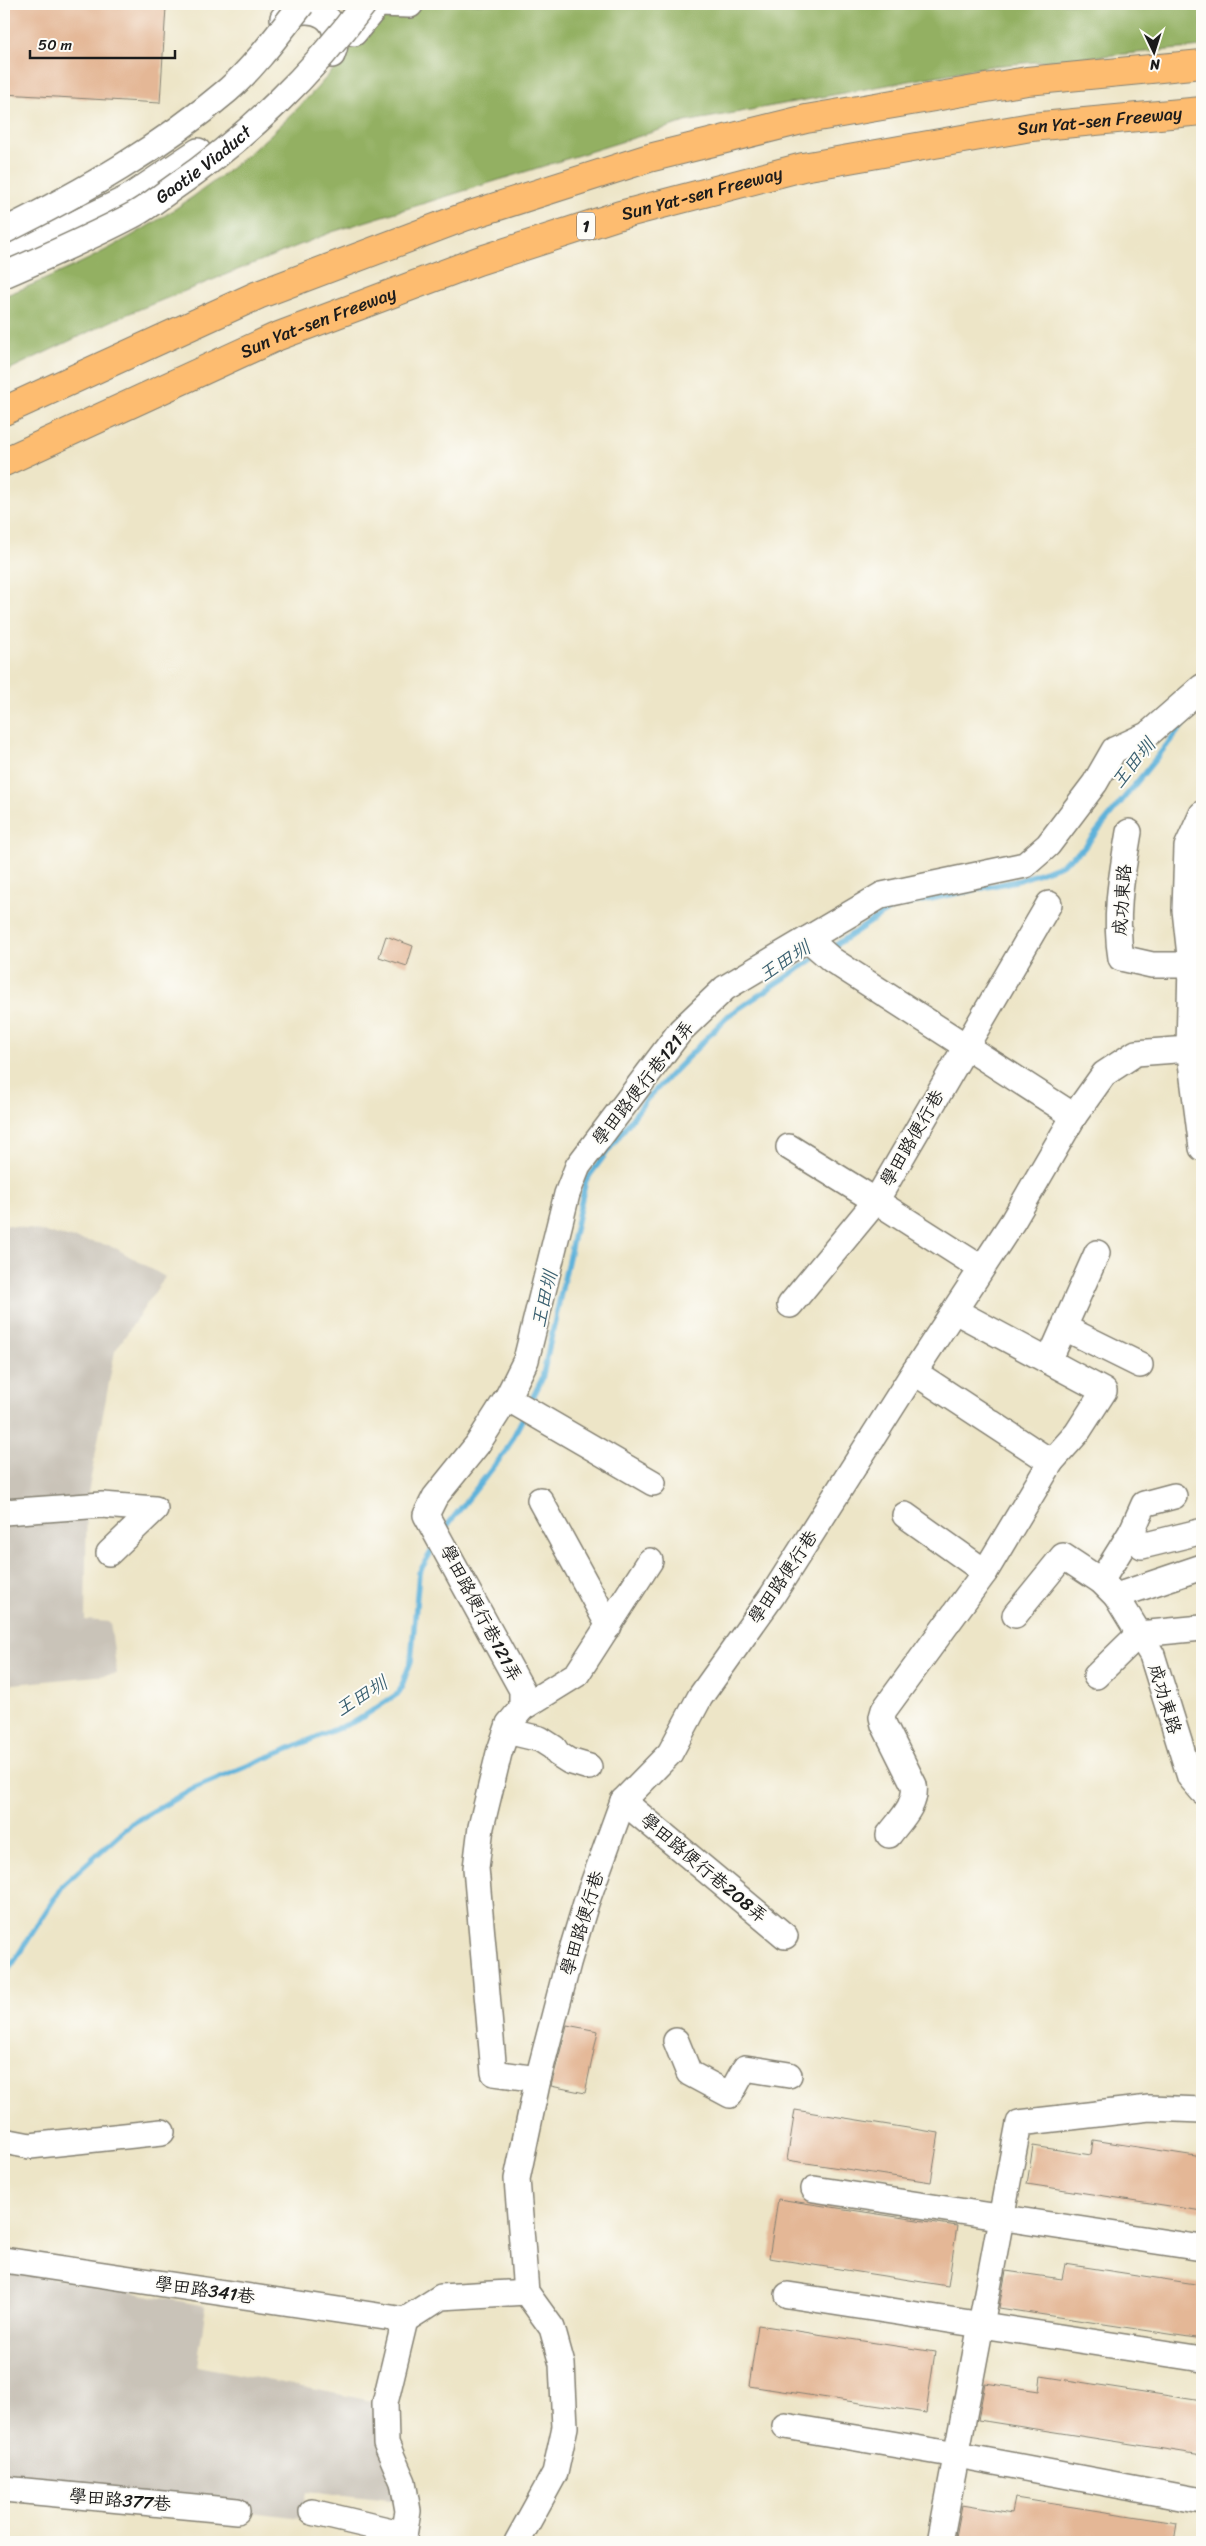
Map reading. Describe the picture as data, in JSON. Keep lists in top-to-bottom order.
{
  "streets": {
    "highway": ["Sun Yat-sen Freeway", "1"],
    "street": [
      "Gaotie Viaduct",
      "成功東路",
      "學田路便行巷121弄",
      "學田路便行巷",
      "學田路便行巷208弄",
      "學田路341巷",
      "學田路377巷"
    ]
  },
  "crossings": [
    ["學田路便行巷121弄", "學田路便行巷"],
    ["學田路便行巷", "學田路便行巷208弄"]
  ],
  "water": ["王田圳"],
  "scale_bar": "50 m",
  "north": "bottom"
}
